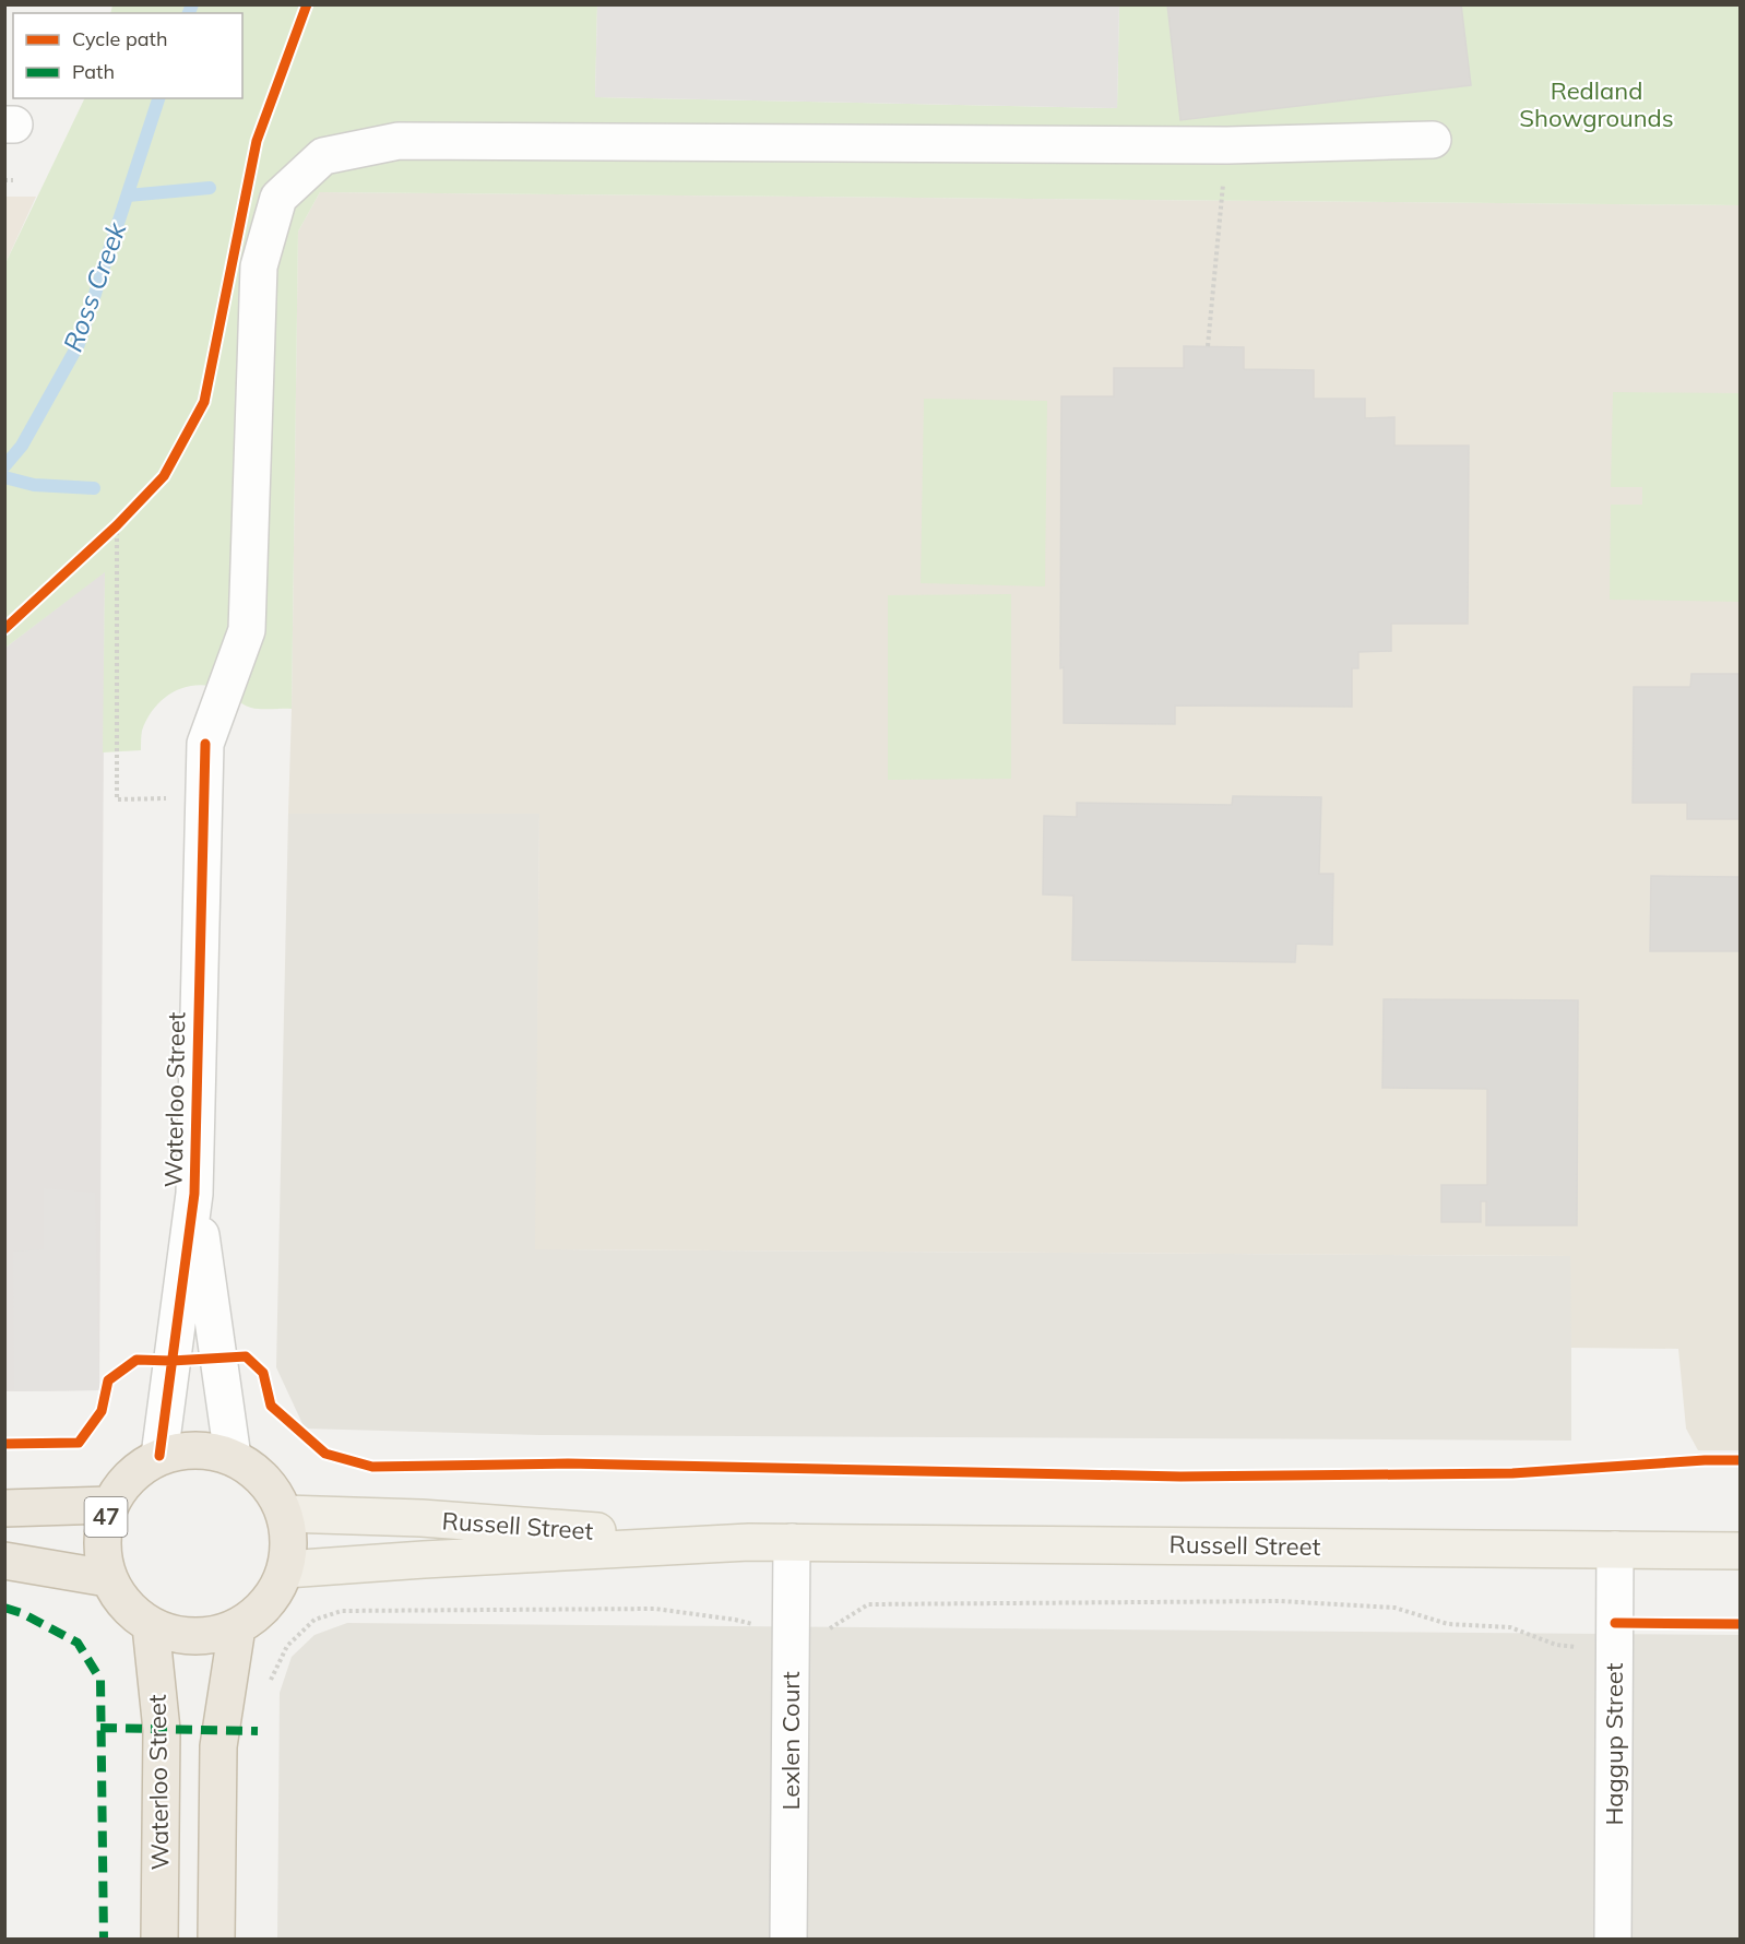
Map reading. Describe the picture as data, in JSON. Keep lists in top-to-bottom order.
{
  "streets": {
    "highway": ["Waterloo Street", "47"],
    "main road": ["Russell Street"],
    "street": ["Lexlen Court", "Haggup Street"]
  },
  "crossings": [
    ["Waterloo Street", "47"],
    ["Waterloo Street", "Russell Street"],
    ["47", "Russell Street"],
    ["Russell Street", "Lexlen Court"],
    ["Russell Street", "Haggup Street"]
  ],
  "water": ["Ross Creek"],
  "parks": ["Redland Showgrounds"],
  "legend": ["Cycle path", "Path"]
}
